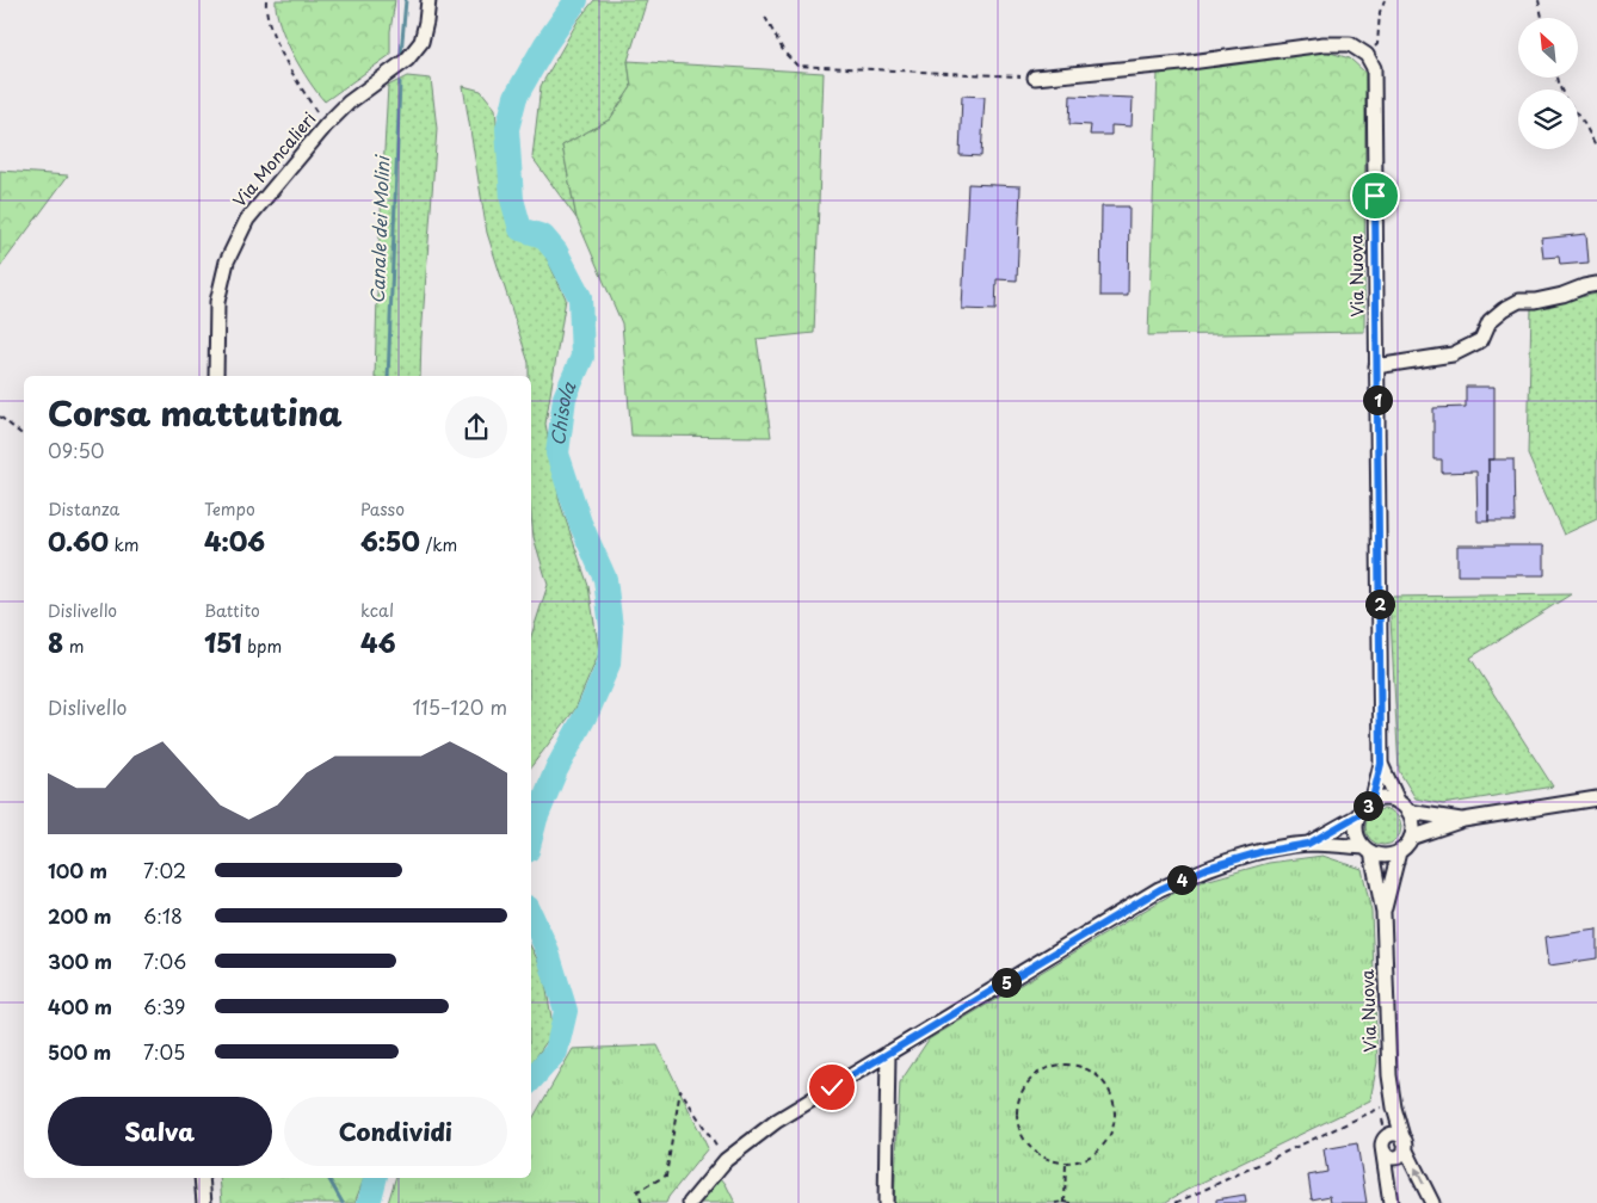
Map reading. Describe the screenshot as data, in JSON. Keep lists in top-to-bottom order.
{
  "streets": {
    "street": ["Via Moncalieri", "Via Nuova"]
  },
  "water": ["Canale dei Molini", "Chisola"],
  "north": "top left",
  "page": {
    "heading": ["Corsa mattutina", "09:50"],
    "pins": [
      "1",
      "2",
      "3",
      "4",
      "5"
    ],
    "stats": [
      ["Distanza", "0.60 km"],
      ["Tempo", "4:06"],
      ["Passo", "6:50 /km"],
      ["Dislivello", "8 m"],
      ["Battito", "151 bpm"],
      ["kcal", "46"]
    ],
    "chart": ["Dislivello", "115–120 m"],
    "list": [
      {
        "name": "100 m",
        "note": "7:02"
      },
      {
        "name": "200 m",
        "note": "6:18"
      },
      {
        "name": "300 m",
        "note": "7:06"
      },
      {
        "name": "400 m",
        "note": "6:39"
      },
      {
        "name": "500 m",
        "note": "7:05"
      }
    ],
    "buttons": ["Salva", "Condividi"]
  }
}
